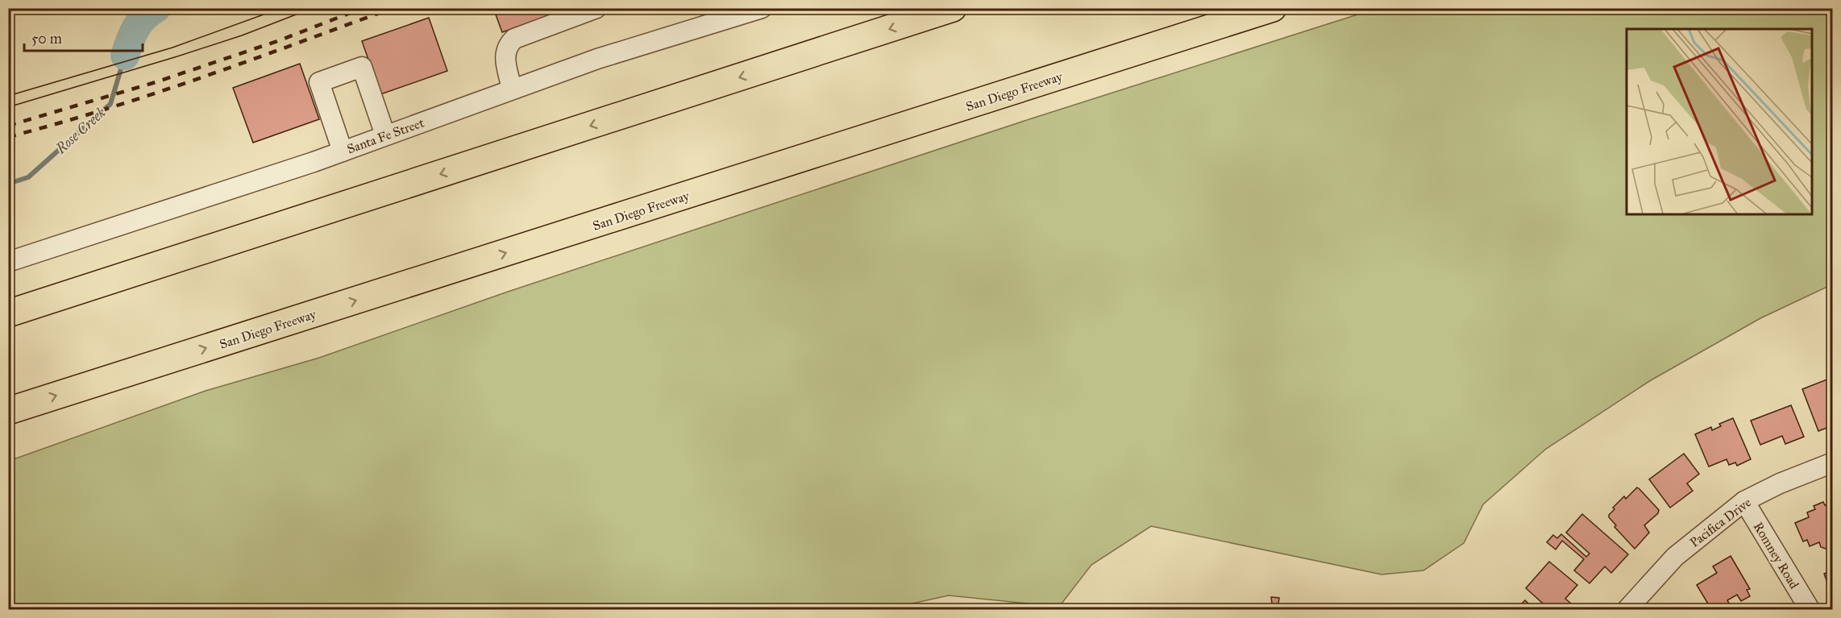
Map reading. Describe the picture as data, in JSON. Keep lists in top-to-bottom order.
{
  "streets": {
    "highway": ["San Diego Freeway"],
    "street": ["Santa Fe Street", "Pacifica Drive", "Romney Road"]
  },
  "crossings": [
    ["Pacifica Drive", "Romney Road"]
  ],
  "water": ["Rose Creek"],
  "scale_bar": "50 m"
}
